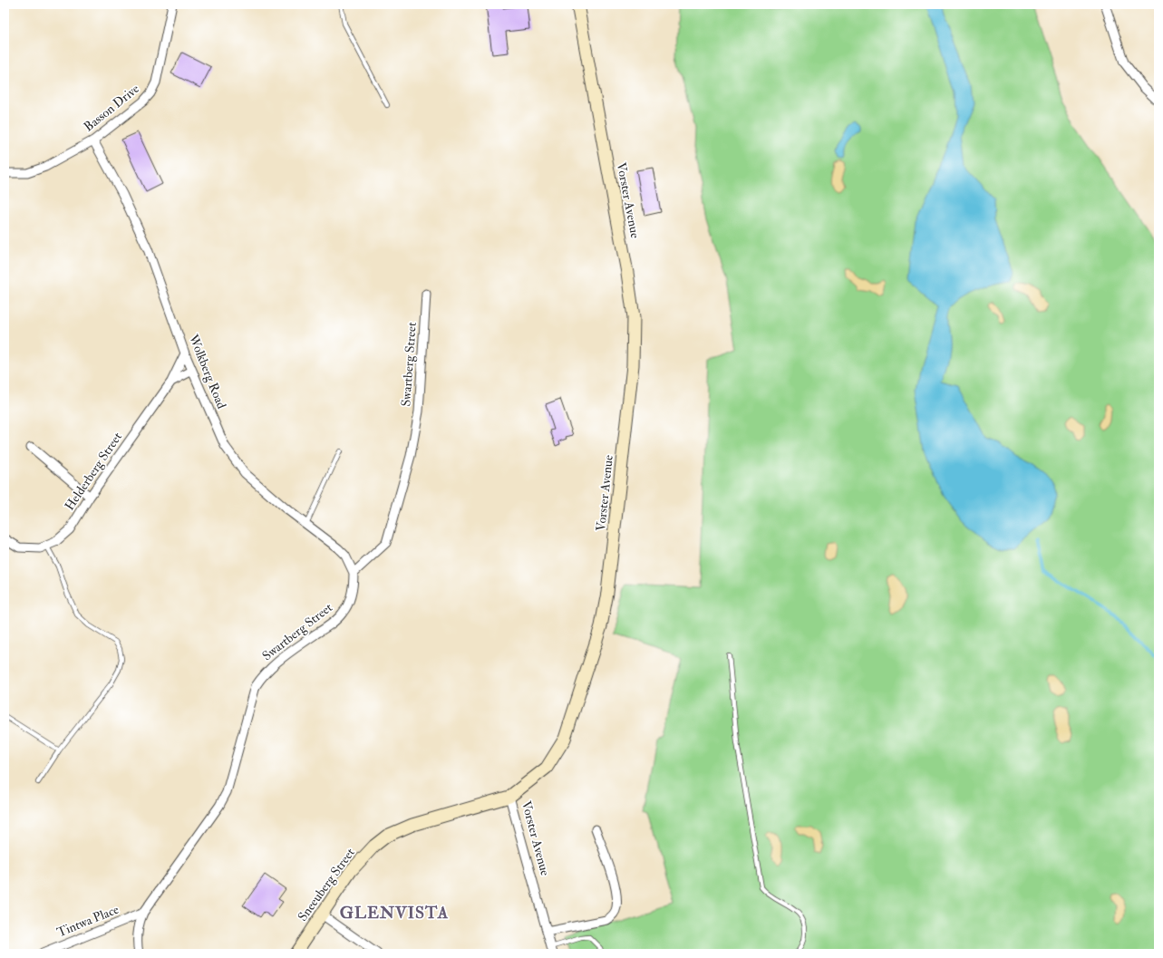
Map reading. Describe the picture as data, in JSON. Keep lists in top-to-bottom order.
{
  "streets": {
    "main road": ["Vorster Avenue", "Sneeuberg Street"],
    "street": [
      "Basson Drive",
      "Swartberg Street",
      "Wolkberg Road",
      "Helderberg Street",
      "Tintwa Place"
    ]
  },
  "crossings": [
    ["Basson Drive", "Wolkberg Road"],
    ["Vorster Avenue", "Sneeuberg Street"],
    ["Swartberg Street", "Wolkberg Road"],
    ["Swartberg Street", "Tintwa Place"],
    ["Wolkberg Road", "Helderberg Street"]
  ],
  "districts": ["GLENVISTA"]
}
